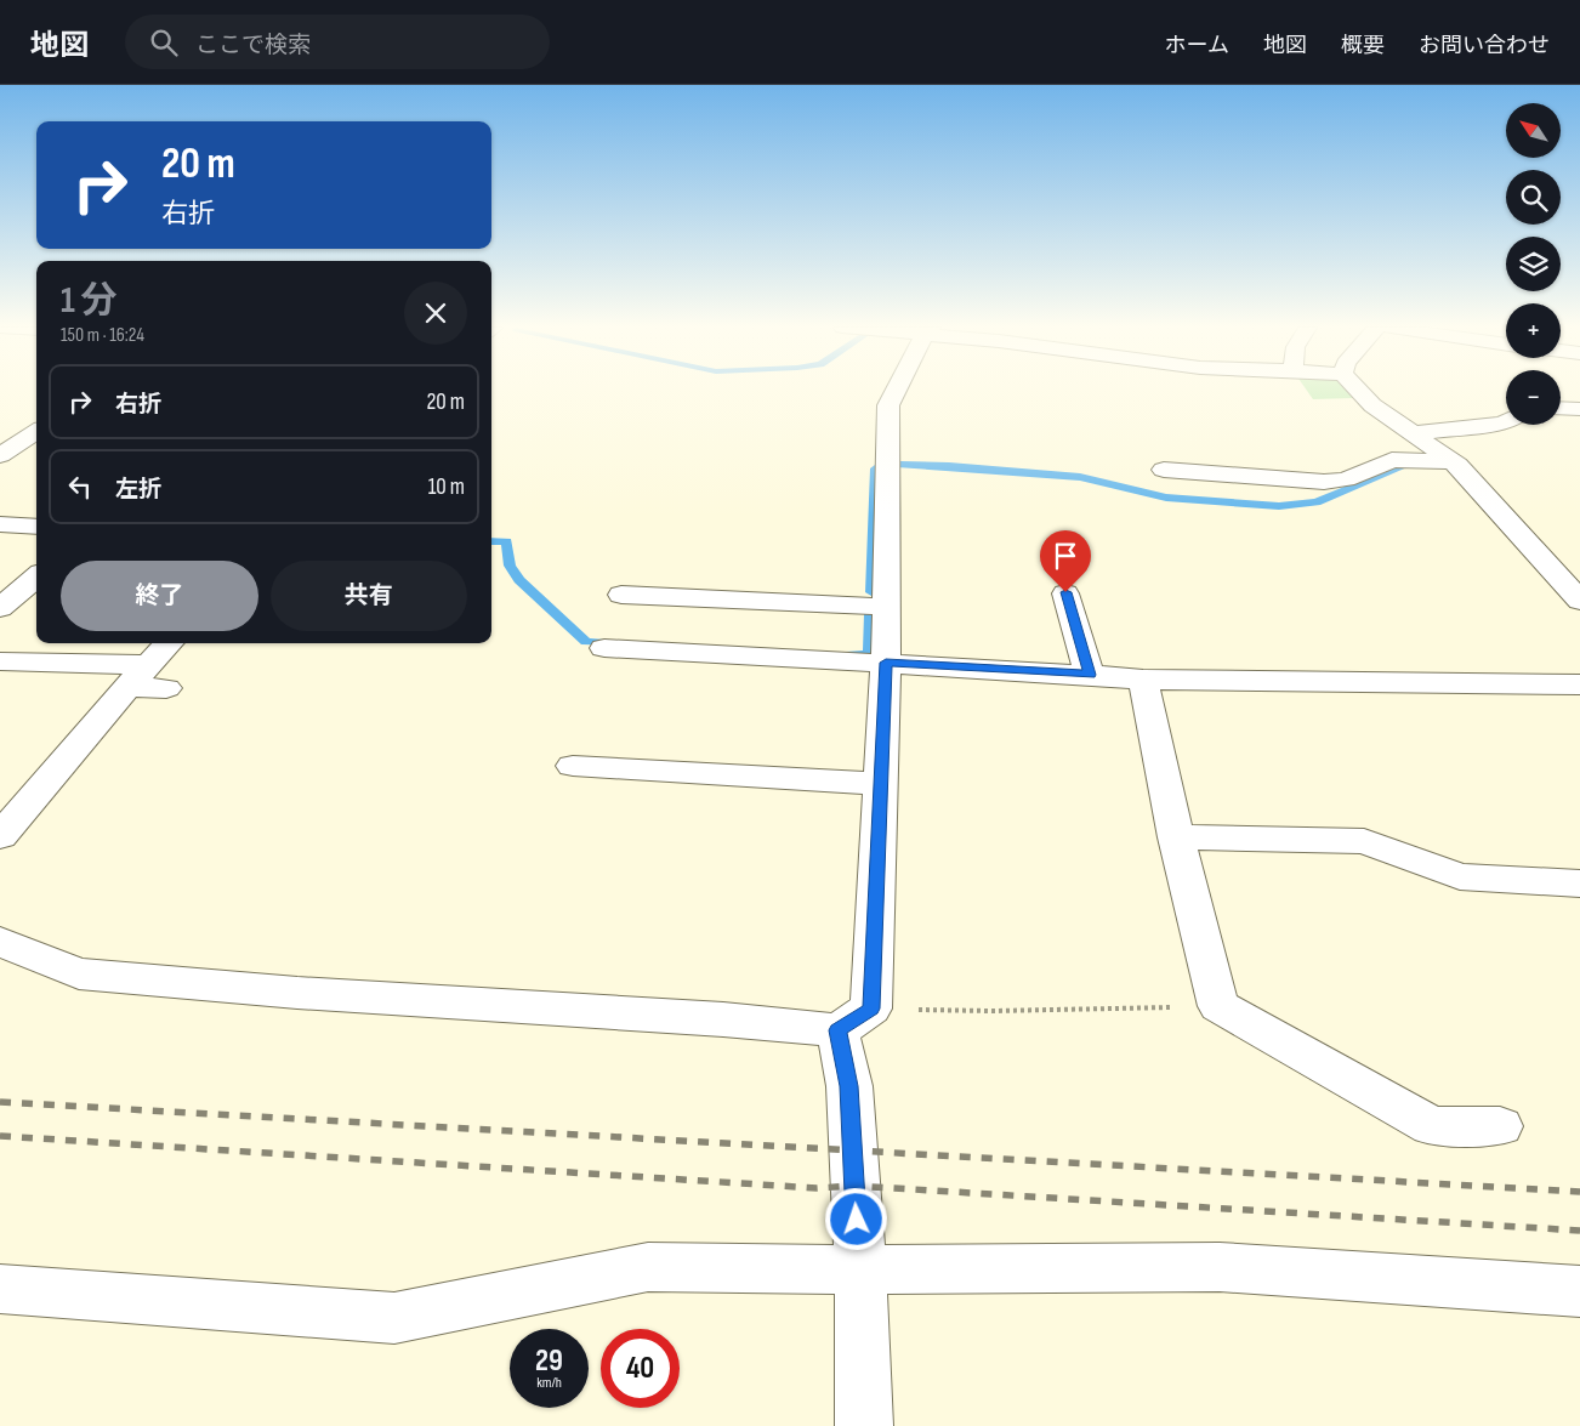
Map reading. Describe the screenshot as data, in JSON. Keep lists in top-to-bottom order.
{
  "north": "top left",
  "page": {
    "header": "地図",
    "search": "ここで検索",
    "nav": [
      "ホーム",
      "地図",
      "概要",
      "お問い合わせ"
    ],
    "map_buttons": ["+", "−"],
    "turn": ["20 m", "右折"],
    "heading": ["1 分", "150 m · 16:24"],
    "list": [
      {
        "name": "右折",
        "value": "20 m"
      },
      {
        "name": "左折",
        "value": "10 m"
      }
    ],
    "buttons": ["終了", "共有"],
    "speed": "29 km/h",
    "limit": "40"
  }
}
